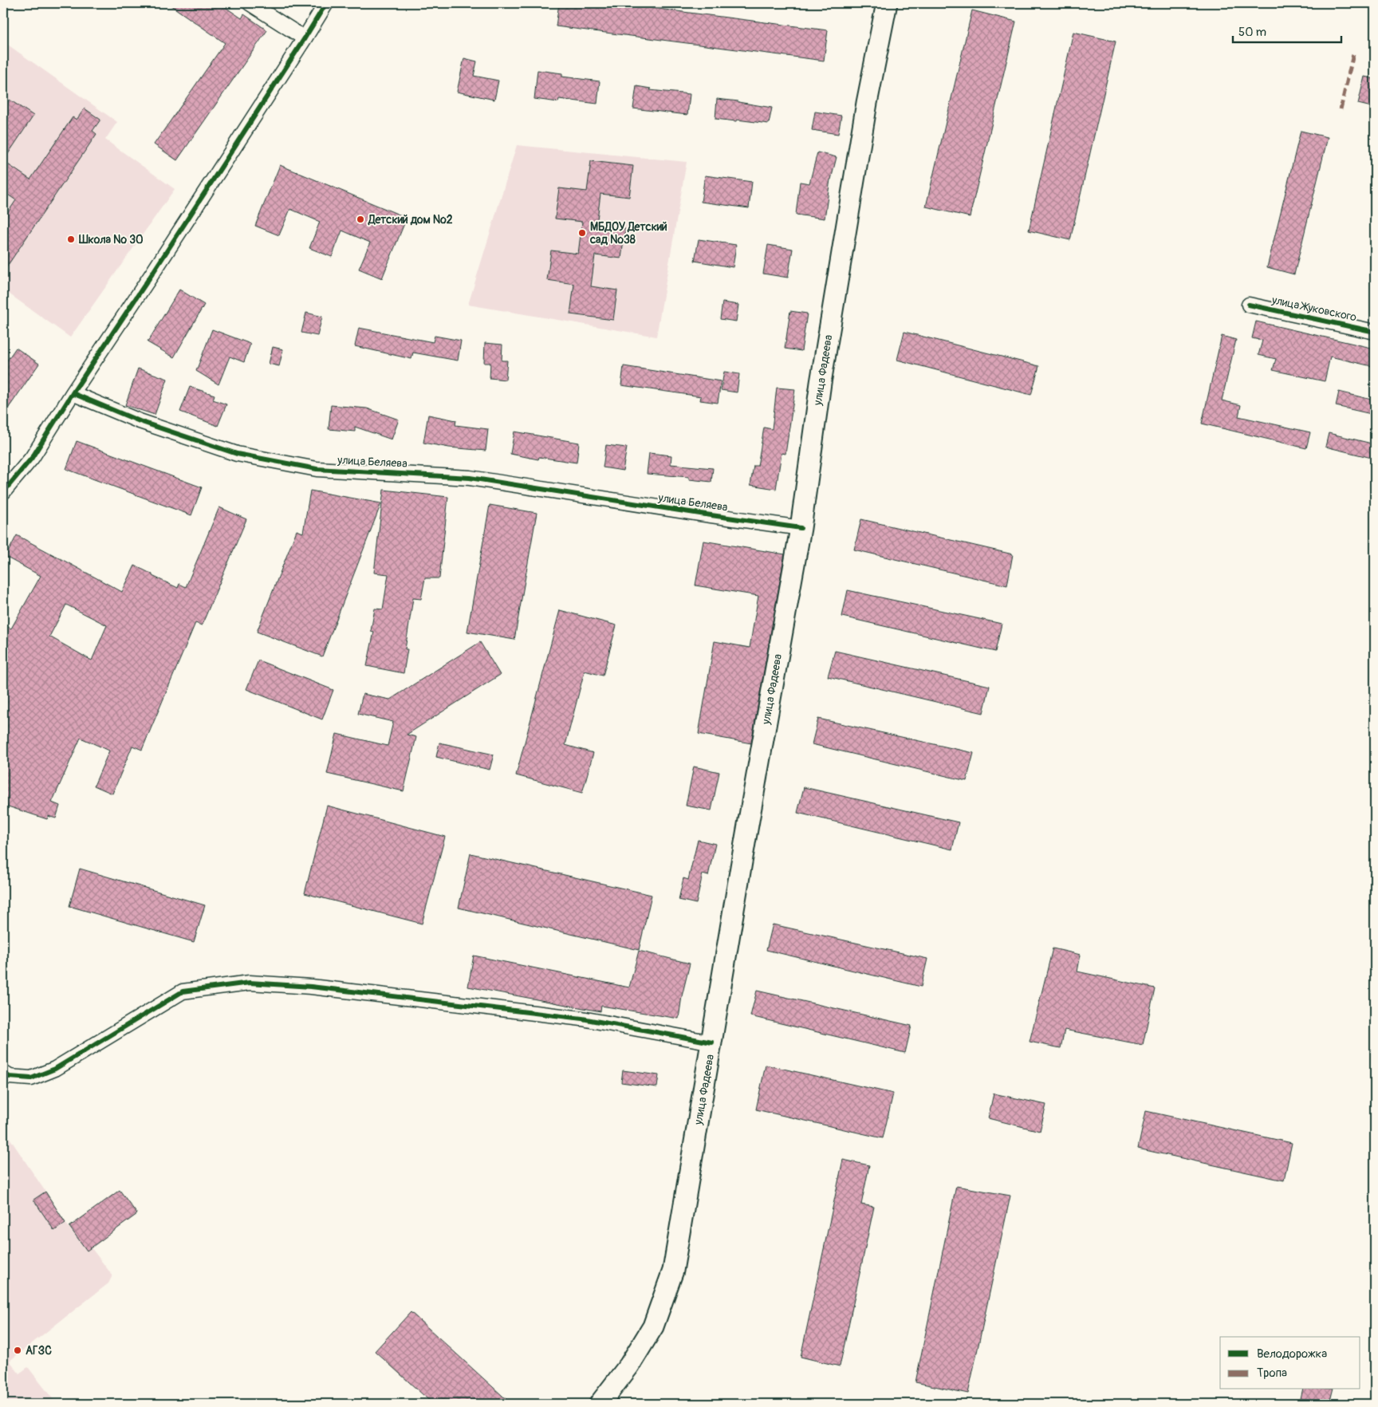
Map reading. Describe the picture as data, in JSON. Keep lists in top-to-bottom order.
{
  "streets": {
    "main road": ["улица Фадеева"],
    "street": ["улица Жуковского", "улица Беляева"]
  },
  "crossings": [
    ["улица Фадеева", "улица Беляева"]
  ],
  "places": [
    "Детский дом №2",
    "МБДОУ Детский сад №38",
    "Школа № 30",
    "АГЗС"
  ],
  "legend": ["Велодорожка", "Тропа"],
  "scale_bar": "50 m"
}
